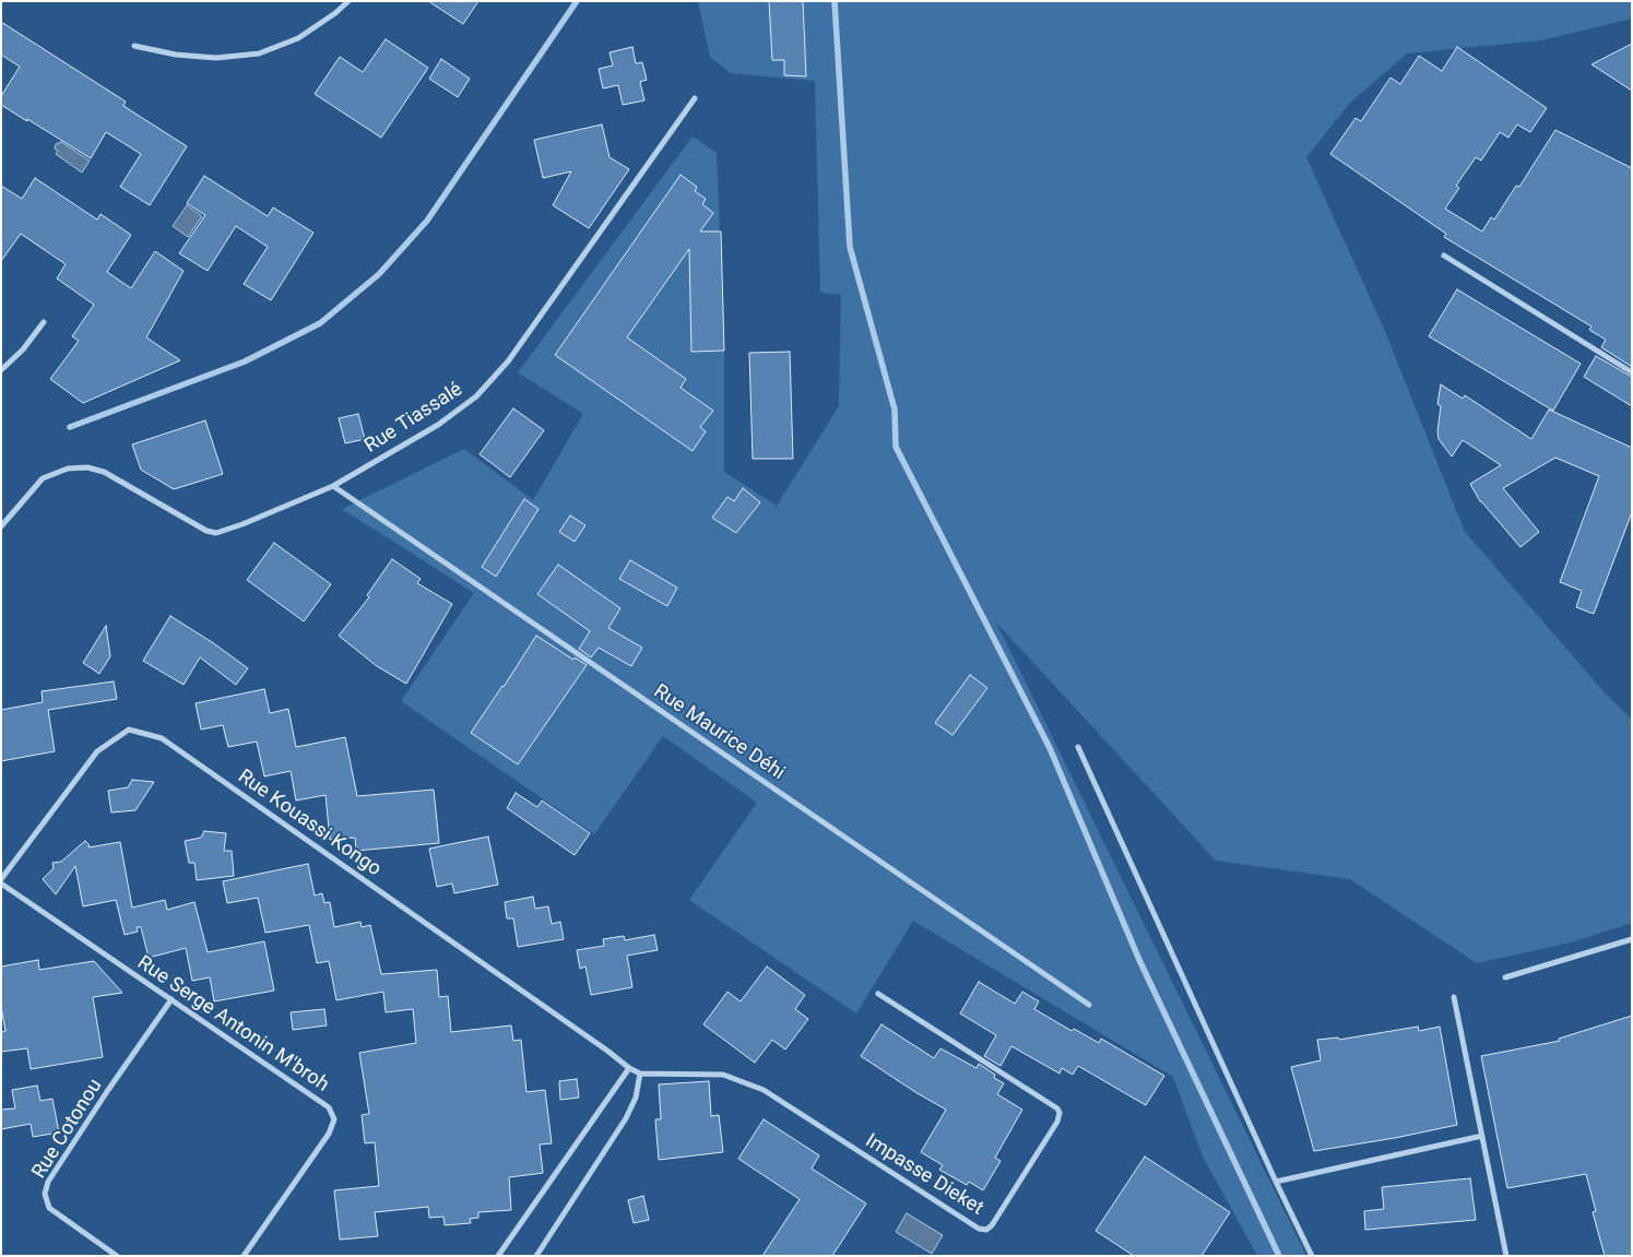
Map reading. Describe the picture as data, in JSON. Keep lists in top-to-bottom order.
{
  "streets": {
    "street": [
      "Rue Tiassalé",
      "Rue Maurice Déhi",
      "Rue Kouassi Kongo",
      "Rue Serge Antonin M'broh",
      "Rue Cotonou",
      "Impasse Dieket"
    ]
  },
  "crossings": [
    ["Rue Tiassalé", "Rue Maurice Déhi"],
    ["Rue Kouassi Kongo", "Rue Serge Antonin M'broh"],
    ["Rue Kouassi Kongo", "Impasse Dieket"],
    ["Rue Serge Antonin M'broh", "Rue Cotonou"]
  ]
}
